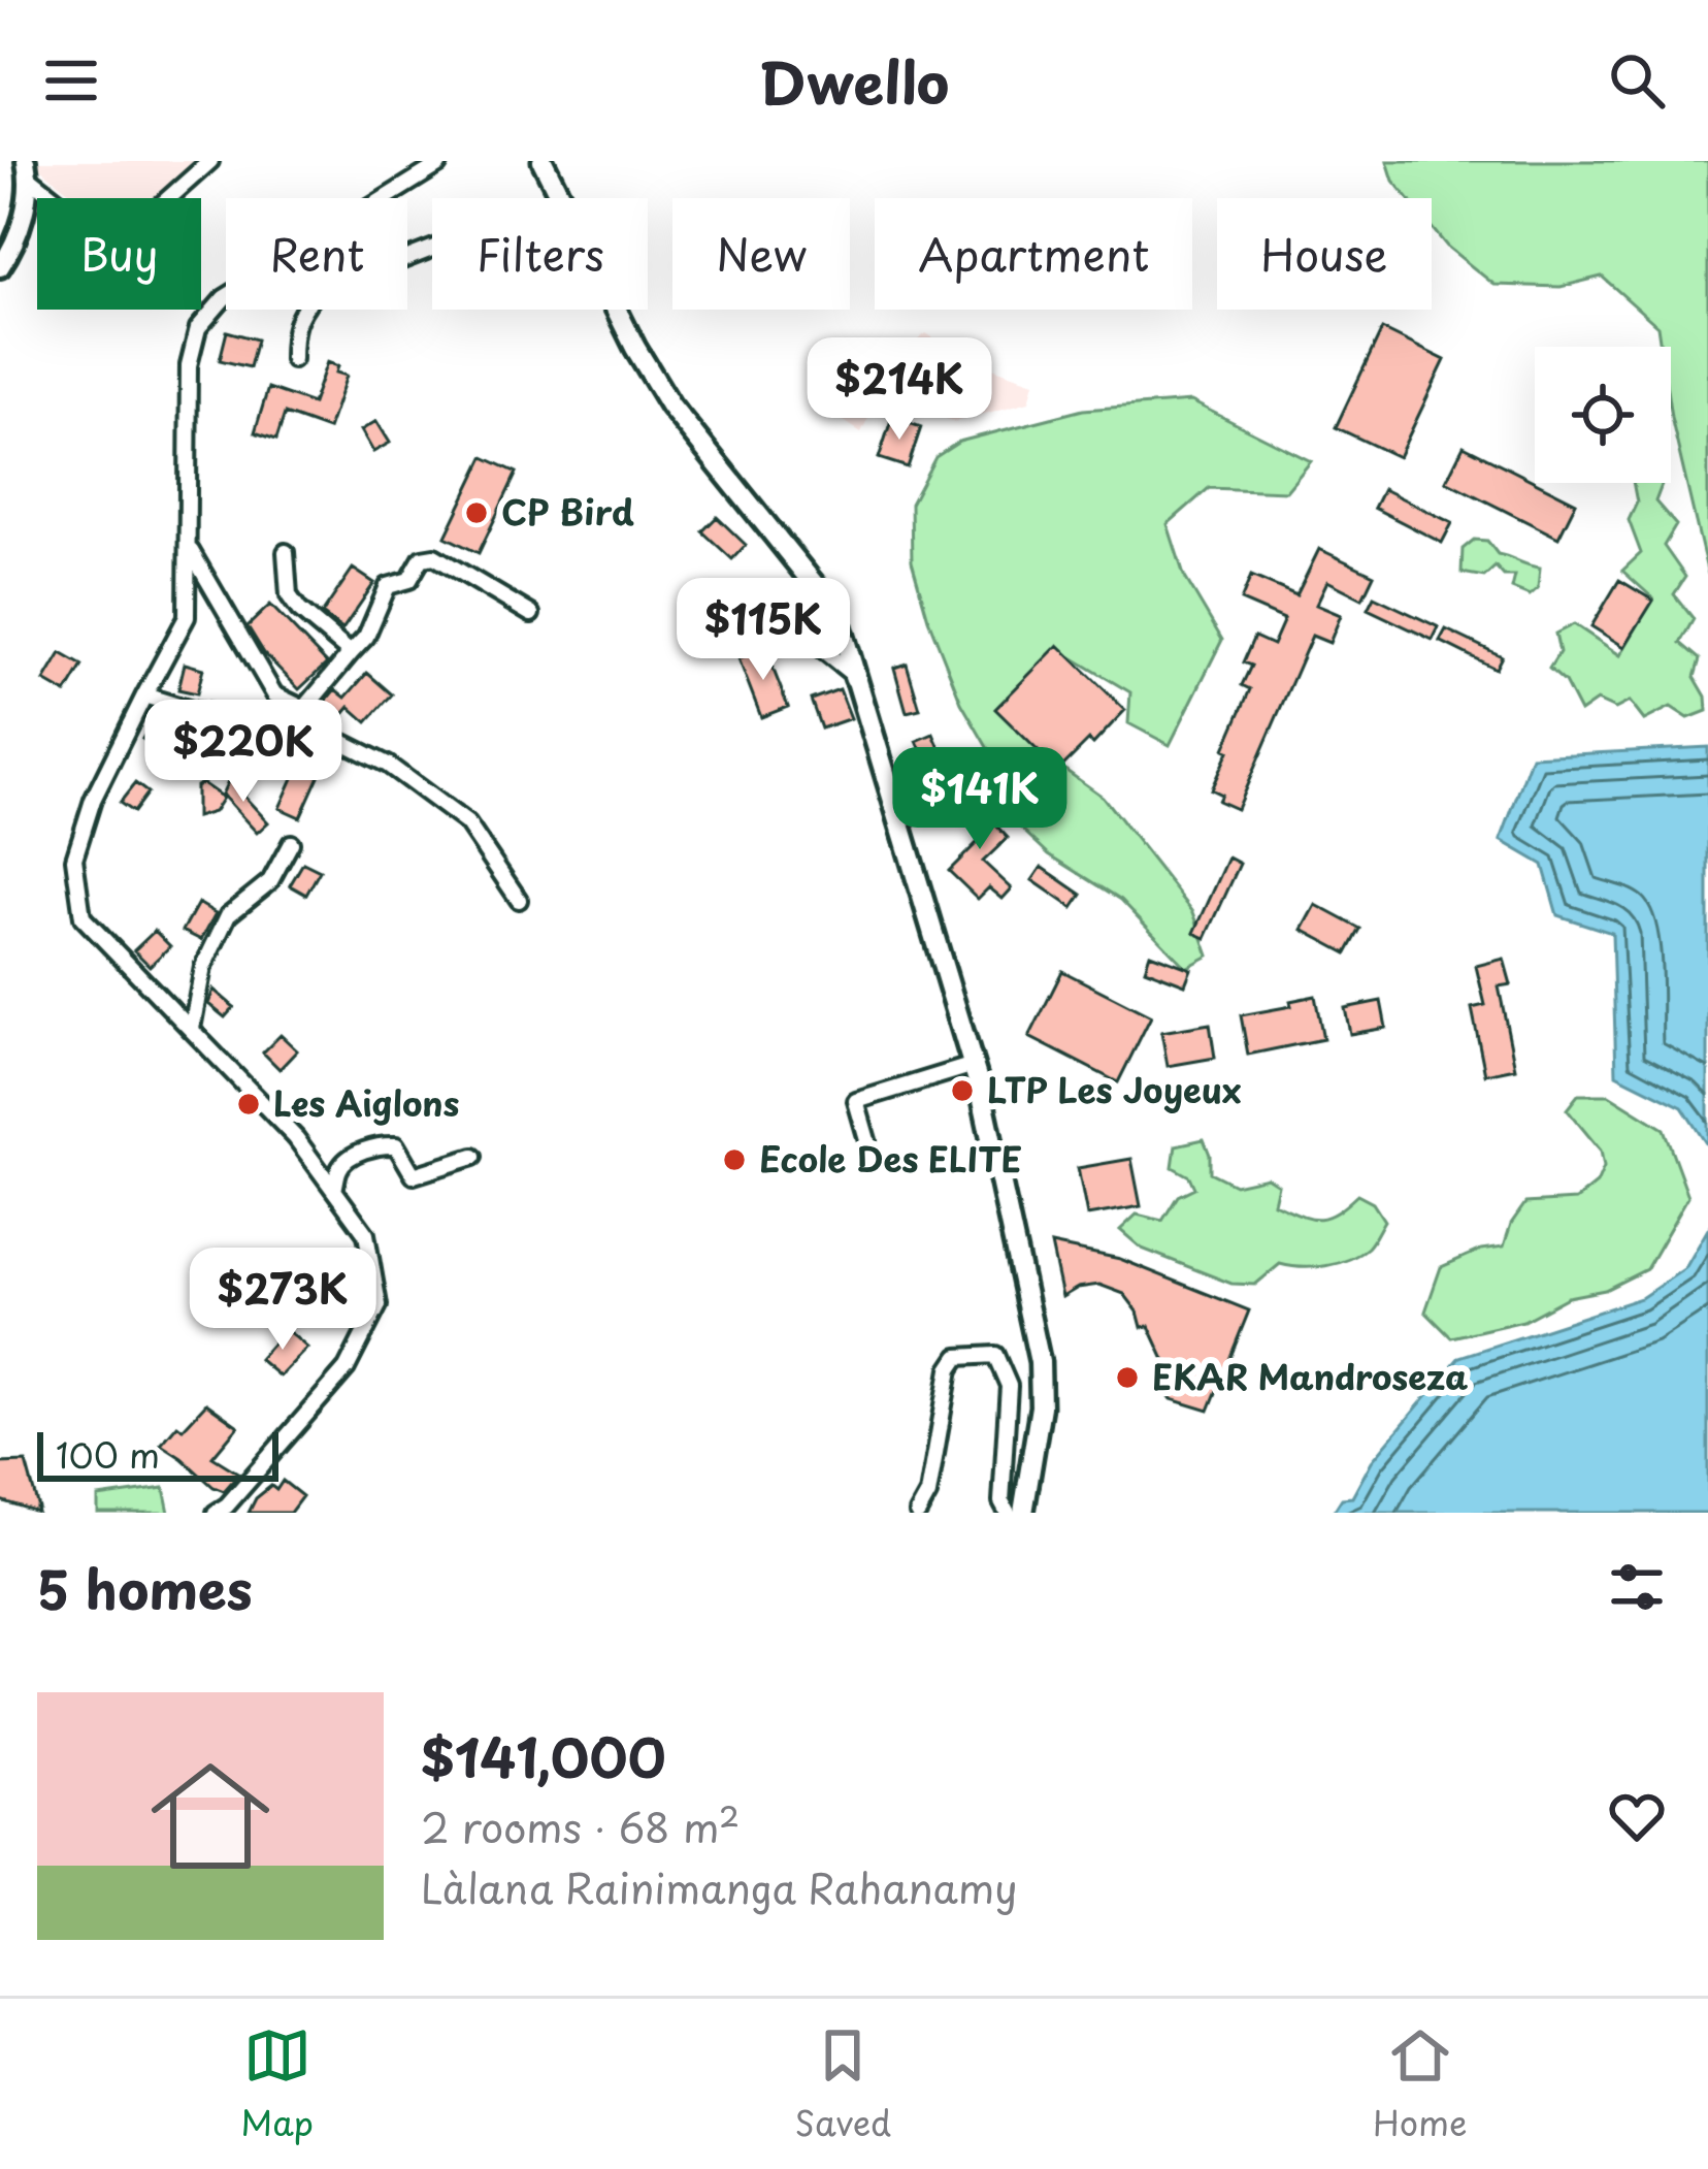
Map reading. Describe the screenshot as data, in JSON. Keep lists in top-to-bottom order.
{
  "places": [
    "CP Bird",
    "LTP Les Joyeux",
    "Les Aiglons",
    "Ecole Des ELITE",
    "EKAR Mandroseza"
  ],
  "scale_bar": "100 m",
  "page": {
    "header": "Dwello",
    "chip": [
      "Buy",
      "Rent",
      "Filters",
      "New",
      "Apartment",
      "House"
    ],
    "price": [
      "$214K",
      "$115K",
      "$220K",
      "$141K",
      "$273K"
    ],
    "scale": "100 m",
    "heading": "5 homes",
    "list": [
      {
        "name": "$141,000",
        "note": "2 rooms · 68 m² · Làlana Rainimanga Rahanamy"
      }
    ],
    "tabs": ["Map", "Saved", "Home"]
  }
}
